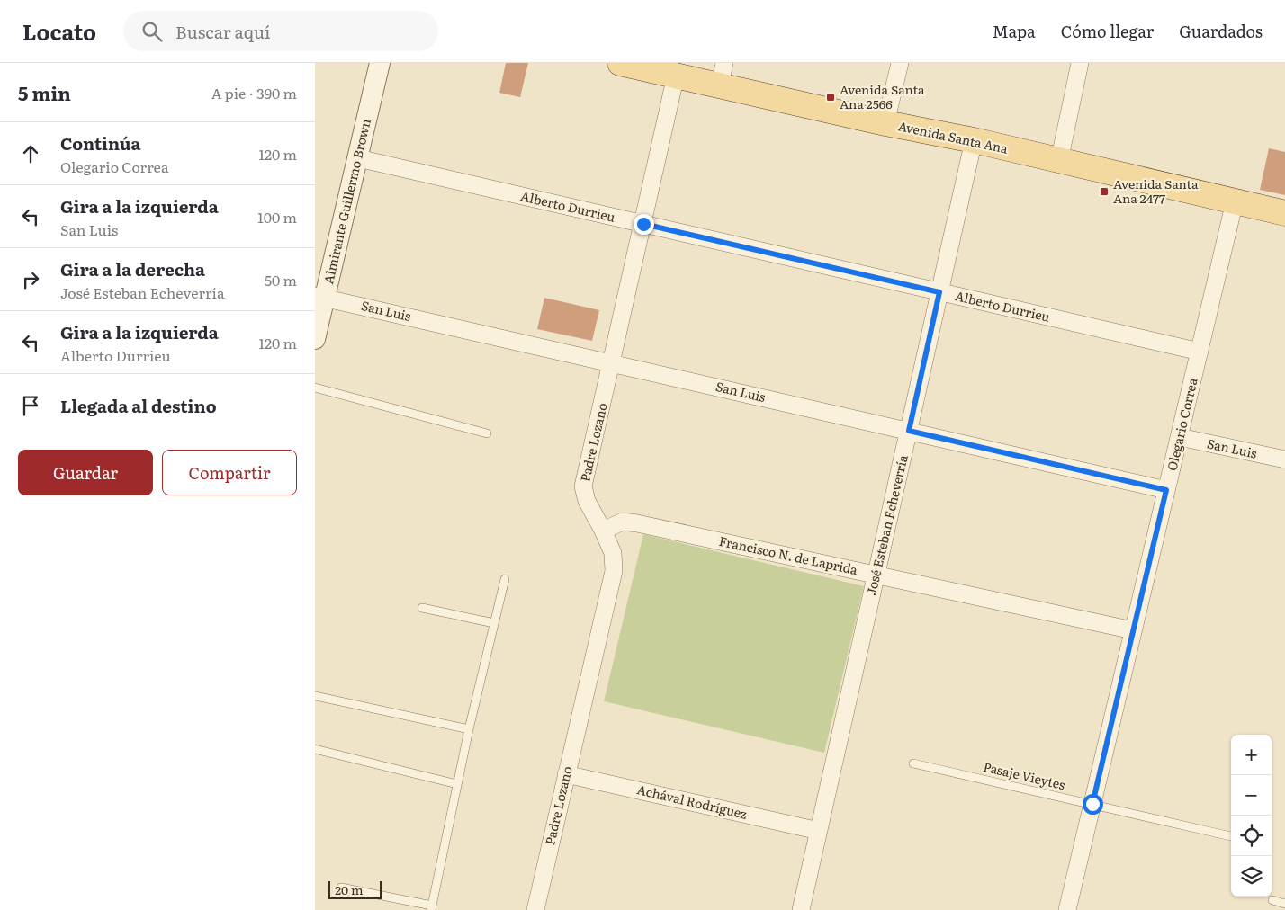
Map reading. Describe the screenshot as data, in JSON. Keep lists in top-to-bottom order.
{
  "streets": {
    "main road": ["Avenida Santa Ana"],
    "street": [
      "Almirante Guillermo Brown",
      "Alberto Durrieu",
      "San Luis",
      "Olegario Correa",
      "Padre Lozano",
      "José Esteban Echeverría",
      "Francisco N. de Laprida",
      "Achával Rodríguez"
    ],
    "lane": ["Pasaje Vieytes"]
  },
  "crossings": [
    ["Avenida Santa Ana", "Olegario Correa"],
    ["Avenida Santa Ana", "Padre Lozano"],
    ["Avenida Santa Ana", "José Esteban Echeverría"],
    ["Almirante Guillermo Brown", "Alberto Durrieu"],
    ["Almirante Guillermo Brown", "San Luis"],
    ["Alberto Durrieu", "Olegario Correa"],
    ["Alberto Durrieu", "Padre Lozano"],
    ["Alberto Durrieu", "José Esteban Echeverría"],
    ["San Luis", "Olegario Correa"],
    ["San Luis", "Padre Lozano"],
    ["San Luis", "José Esteban Echeverría"],
    ["Olegario Correa", "Francisco N. de Laprida"],
    ["Olegario Correa", "Pasaje Vieytes"],
    ["Padre Lozano", "Francisco N. de Laprida"],
    ["Padre Lozano", "Achával Rodríguez"],
    ["José Esteban Echeverría", "Francisco N. de Laprida"],
    ["José Esteban Echeverría", "Achával Rodríguez"]
  ],
  "places": {
    "transit": ["Avenida Santa Ana 2566", "Avenida Santa Ana 2477"]
  },
  "scale_bar": "20 m",
  "page": {
    "header": "Locato",
    "search": "Buscar aquí",
    "nav": ["Mapa", "Cómo llegar", "Guardados"],
    "heading": ["5 min", "A pie · 390 m"],
    "list": [
      ["Continúa", "Olegario Correa", "120 m"],
      ["Gira a la izquierda", "San Luis", "100 m"],
      ["Gira a la derecha", "José Esteban Echeverría", "50 m"],
      ["Gira a la izquierda", "Alberto Durrieu", "120 m"],
      "Llegada al destino"
    ],
    "buttons": ["Guardar", "Compartir"],
    "map_buttons": ["+", "−"],
    "scale": "20 m"
  }
}
